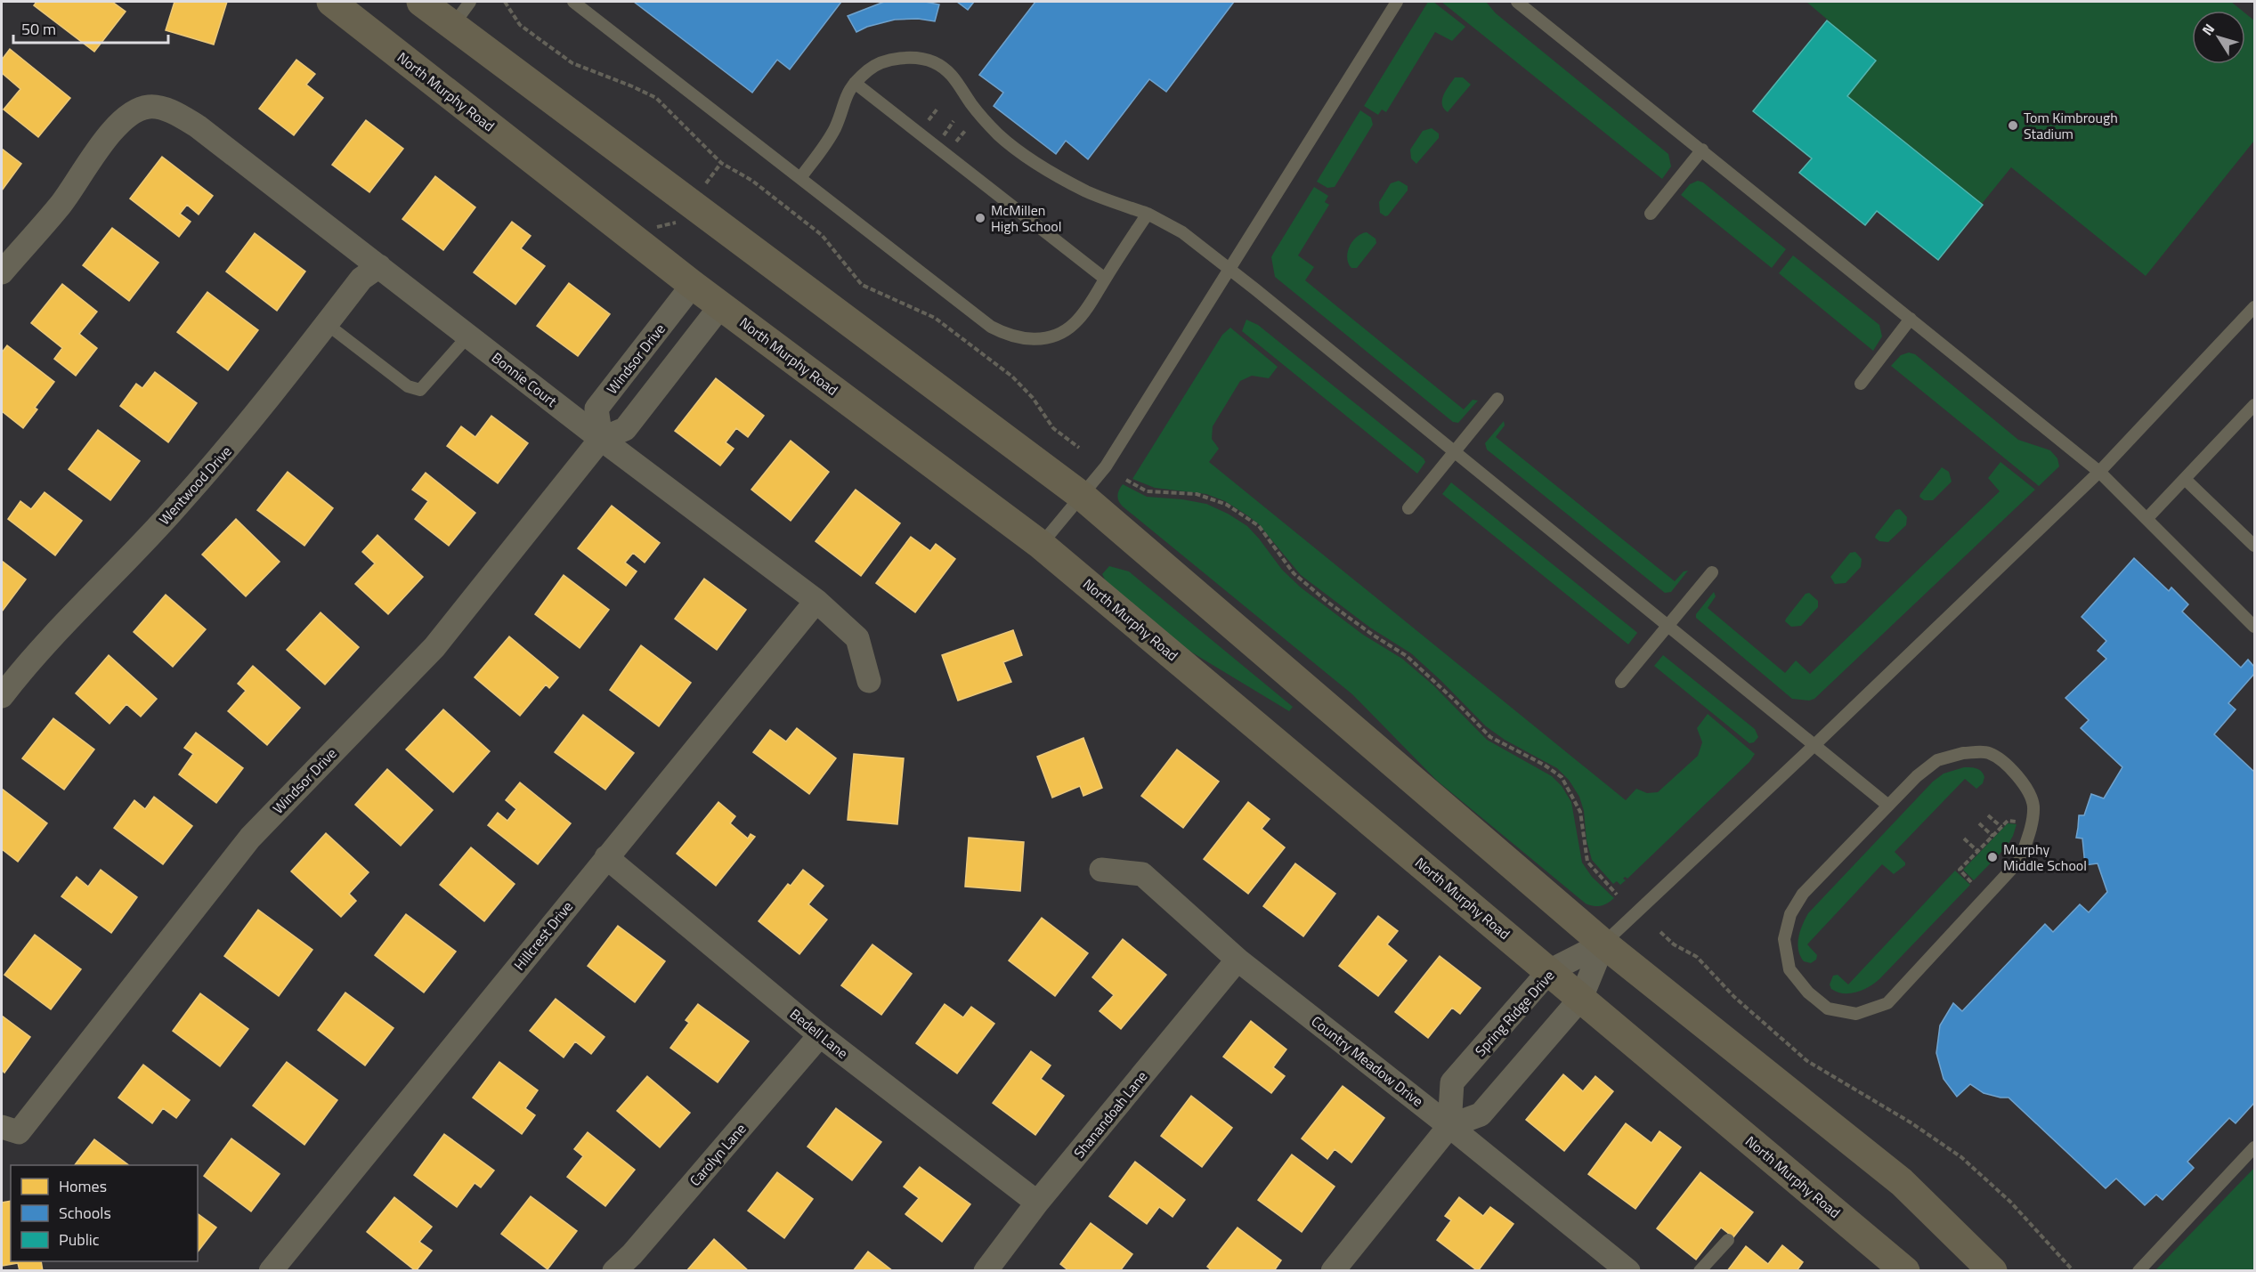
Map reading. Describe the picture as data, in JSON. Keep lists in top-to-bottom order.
{
  "streets": {
    "main road": ["North Murphy Road"],
    "street": [
      "Windsor Drive",
      "Bonnie Court",
      "Wentwood Drive",
      "Hillcrest Drive",
      "Spring Ridge Drive",
      "Bedell Lane",
      "Country Meadow Drive",
      "Shanandoah Lane",
      "Carolyn Lane"
    ]
  },
  "crossings": [
    ["North Murphy Road", "Windsor Drive"],
    ["North Murphy Road", "Spring Ridge Drive"],
    ["Windsor Drive", "Bonnie Court"],
    ["Bonnie Court", "Wentwood Drive"],
    ["Bonnie Court", "Hillcrest Drive"],
    ["Hillcrest Drive", "Bedell Lane"],
    ["Spring Ridge Drive", "Country Meadow Drive"],
    ["Bedell Lane", "Shanandoah Lane"],
    ["Bedell Lane", "Carolyn Lane"],
    ["Country Meadow Drive", "Shanandoah Lane"]
  ],
  "places": ["Tom Kimbrough Stadium", "McMillen High School", "Murphy Middle School"],
  "legend": ["Homes", "Schools", "Public"],
  "scale_bar": "50 m",
  "north": "top left"
}
